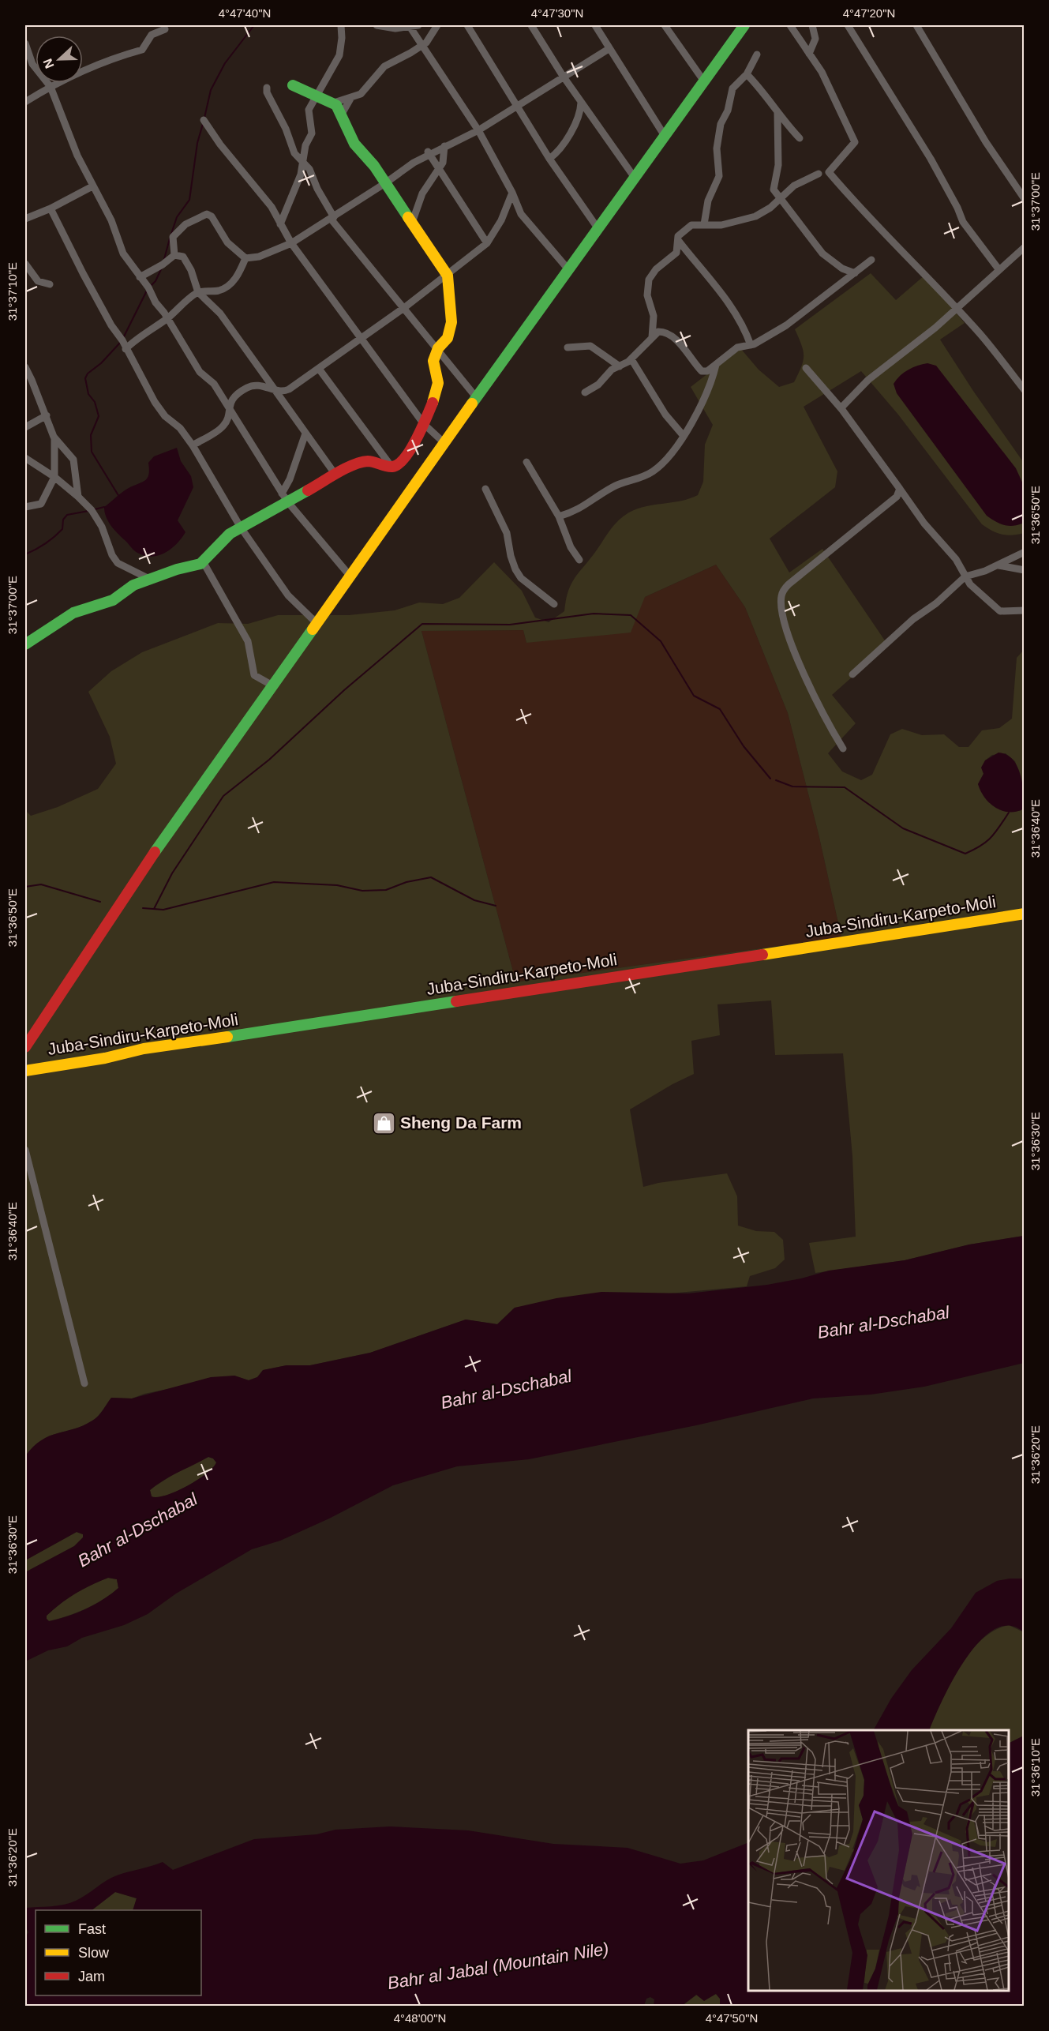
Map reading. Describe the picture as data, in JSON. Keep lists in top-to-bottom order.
{
  "streets": {
    "main road": ["Juba-Sindiru-Karpeto-Moli"]
  },
  "water": ["Bahr al-Dschabal", "Bahr al Jabal (Mountain Nile)"],
  "places": {
    "shop": ["Sheng Da Farm"]
  },
  "legend": ["Fast", "Slow", "Jam"],
  "north": "left",
  "coordinates": [
    "4°47'40\"N",
    "4°47'30\"N",
    "4°47'20\"N",
    "31°37'00\"E",
    "31°37'10\"E",
    "31°36'50\"E",
    "31°36'40\"E",
    "31°36'30\"E",
    "31°36'20\"E",
    "31°36'10\"E",
    "4°48'00\"N",
    "4°47'50\"N"
  ]
}
